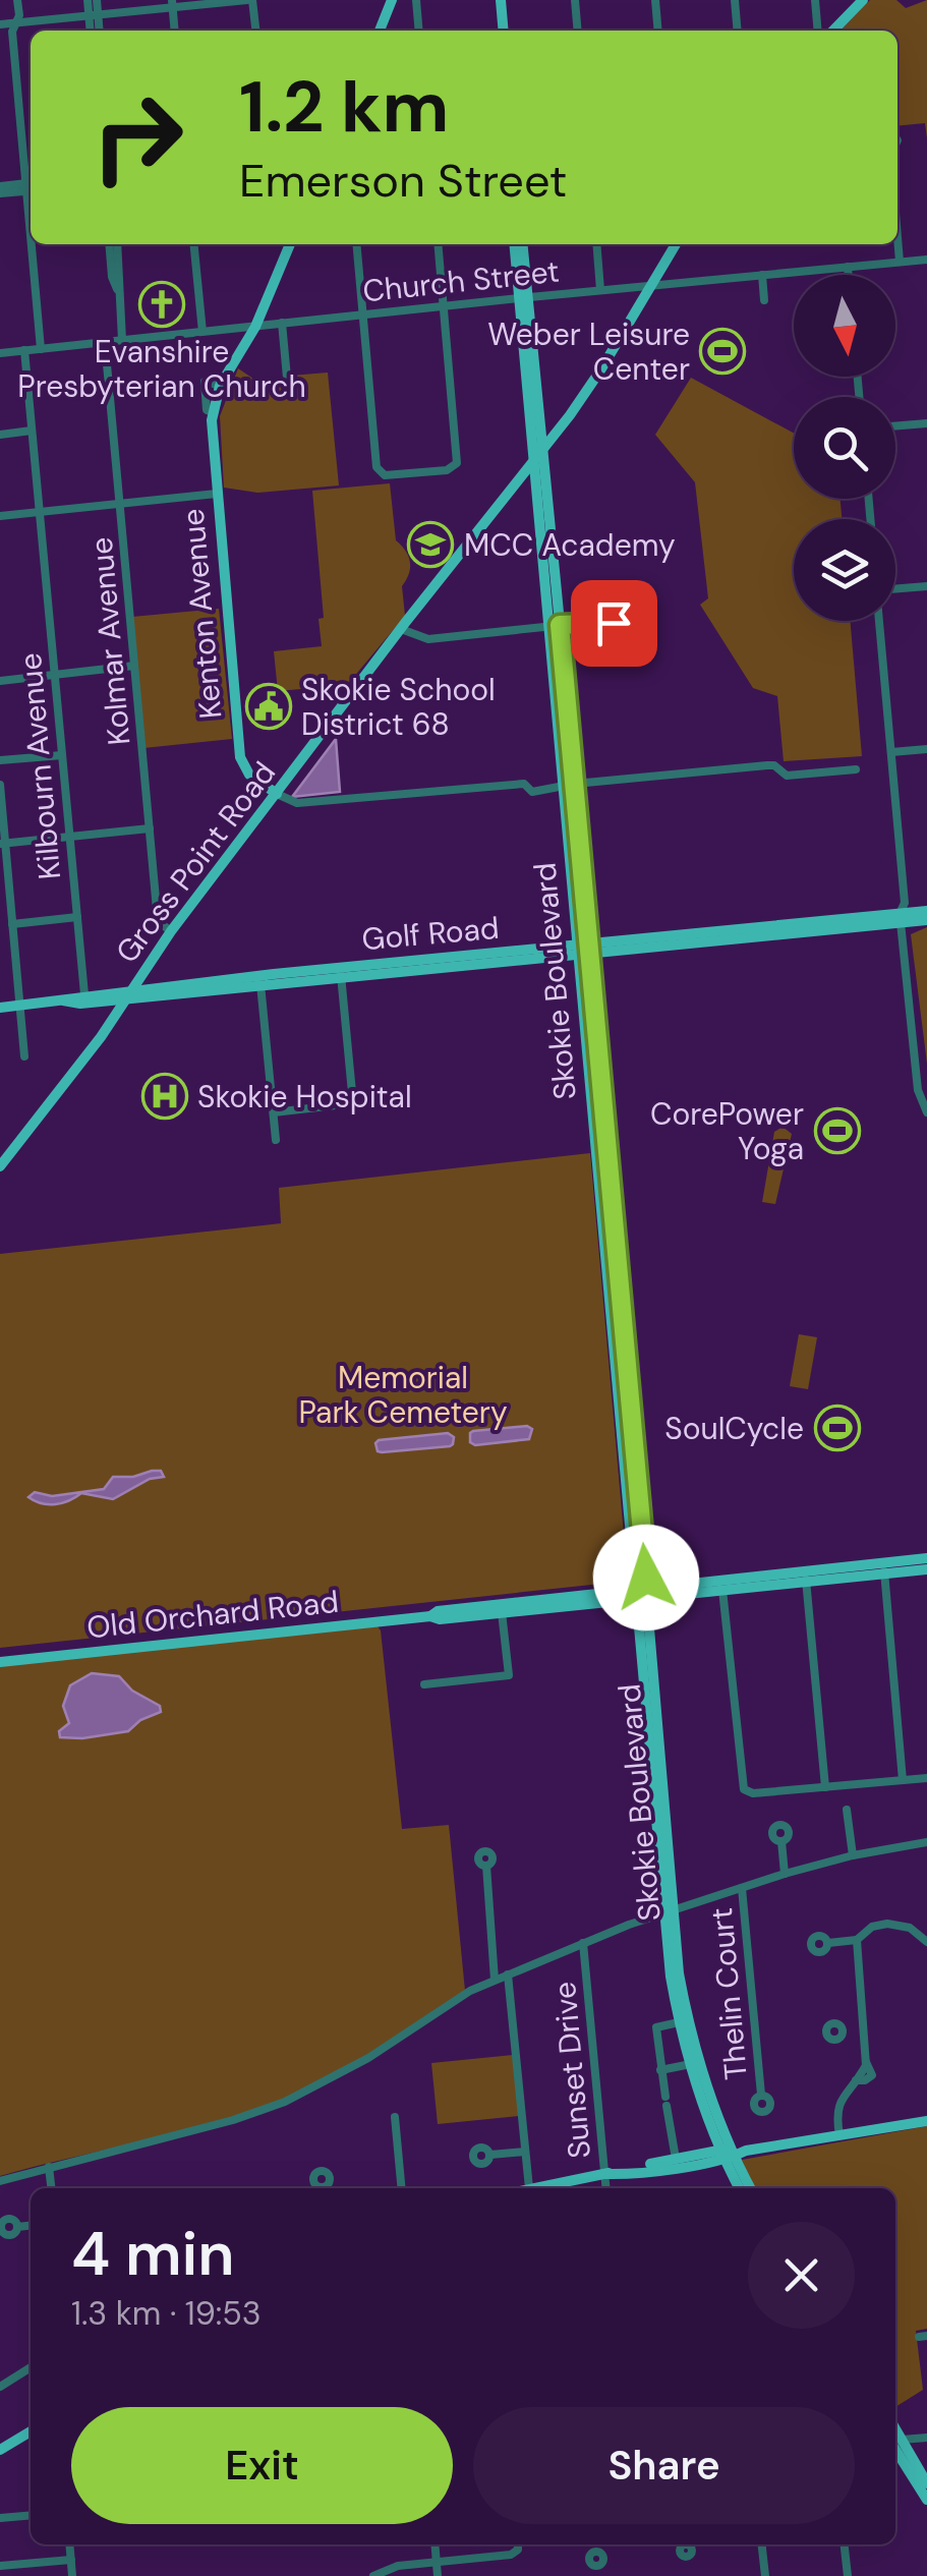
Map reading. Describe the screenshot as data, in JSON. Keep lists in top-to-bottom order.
{
  "streets": {
    "main road": [
      "Kenton Avenue",
      "Gross Point Road",
      "Golf Road",
      "Skokie Boulevard",
      "Old Orchard Road"
    ],
    "street": [
      "Church Street",
      "Kolmar Avenue",
      "Kilbourn Avenue",
      "Thelin Court",
      "Sunset Drive"
    ]
  },
  "crossings": [
    ["Church Street", "Kenton Avenue"],
    ["Church Street", "Kolmar Avenue"],
    ["Church Street", "Kilbourn Avenue"],
    ["Church Street", "Gross Point Road"],
    ["Church Street", "Skokie Boulevard"],
    ["Kenton Avenue", "Gross Point Road"],
    ["Kolmar Avenue", "Gross Point Road"],
    ["Kilbourn Avenue", "Golf Road"],
    ["Gross Point Road", "Golf Road"],
    ["Gross Point Road", "Skokie Boulevard"],
    ["Golf Road", "Skokie Boulevard"],
    ["Skokie Boulevard", "Old Orchard Road"]
  ],
  "parks": ["Memorial Park Cemetery"],
  "places": {
    "church": ["Evanshire Presbyterian Church"],
    "sports": ["Weber Leisure Center", "CorePower Yoga", "SoulCycle"],
    "school or university": ["MCC Academy"],
    "public building": ["Skokie School District 68"],
    "hospital": ["Skokie Hospital"]
  },
  "north": "bottom",
  "page": {
    "turn": ["1.2 km", "Emerson Street"],
    "heading": ["4 min", "1.3 km · 19:53"],
    "buttons": ["Exit", "Share"]
  }
}
